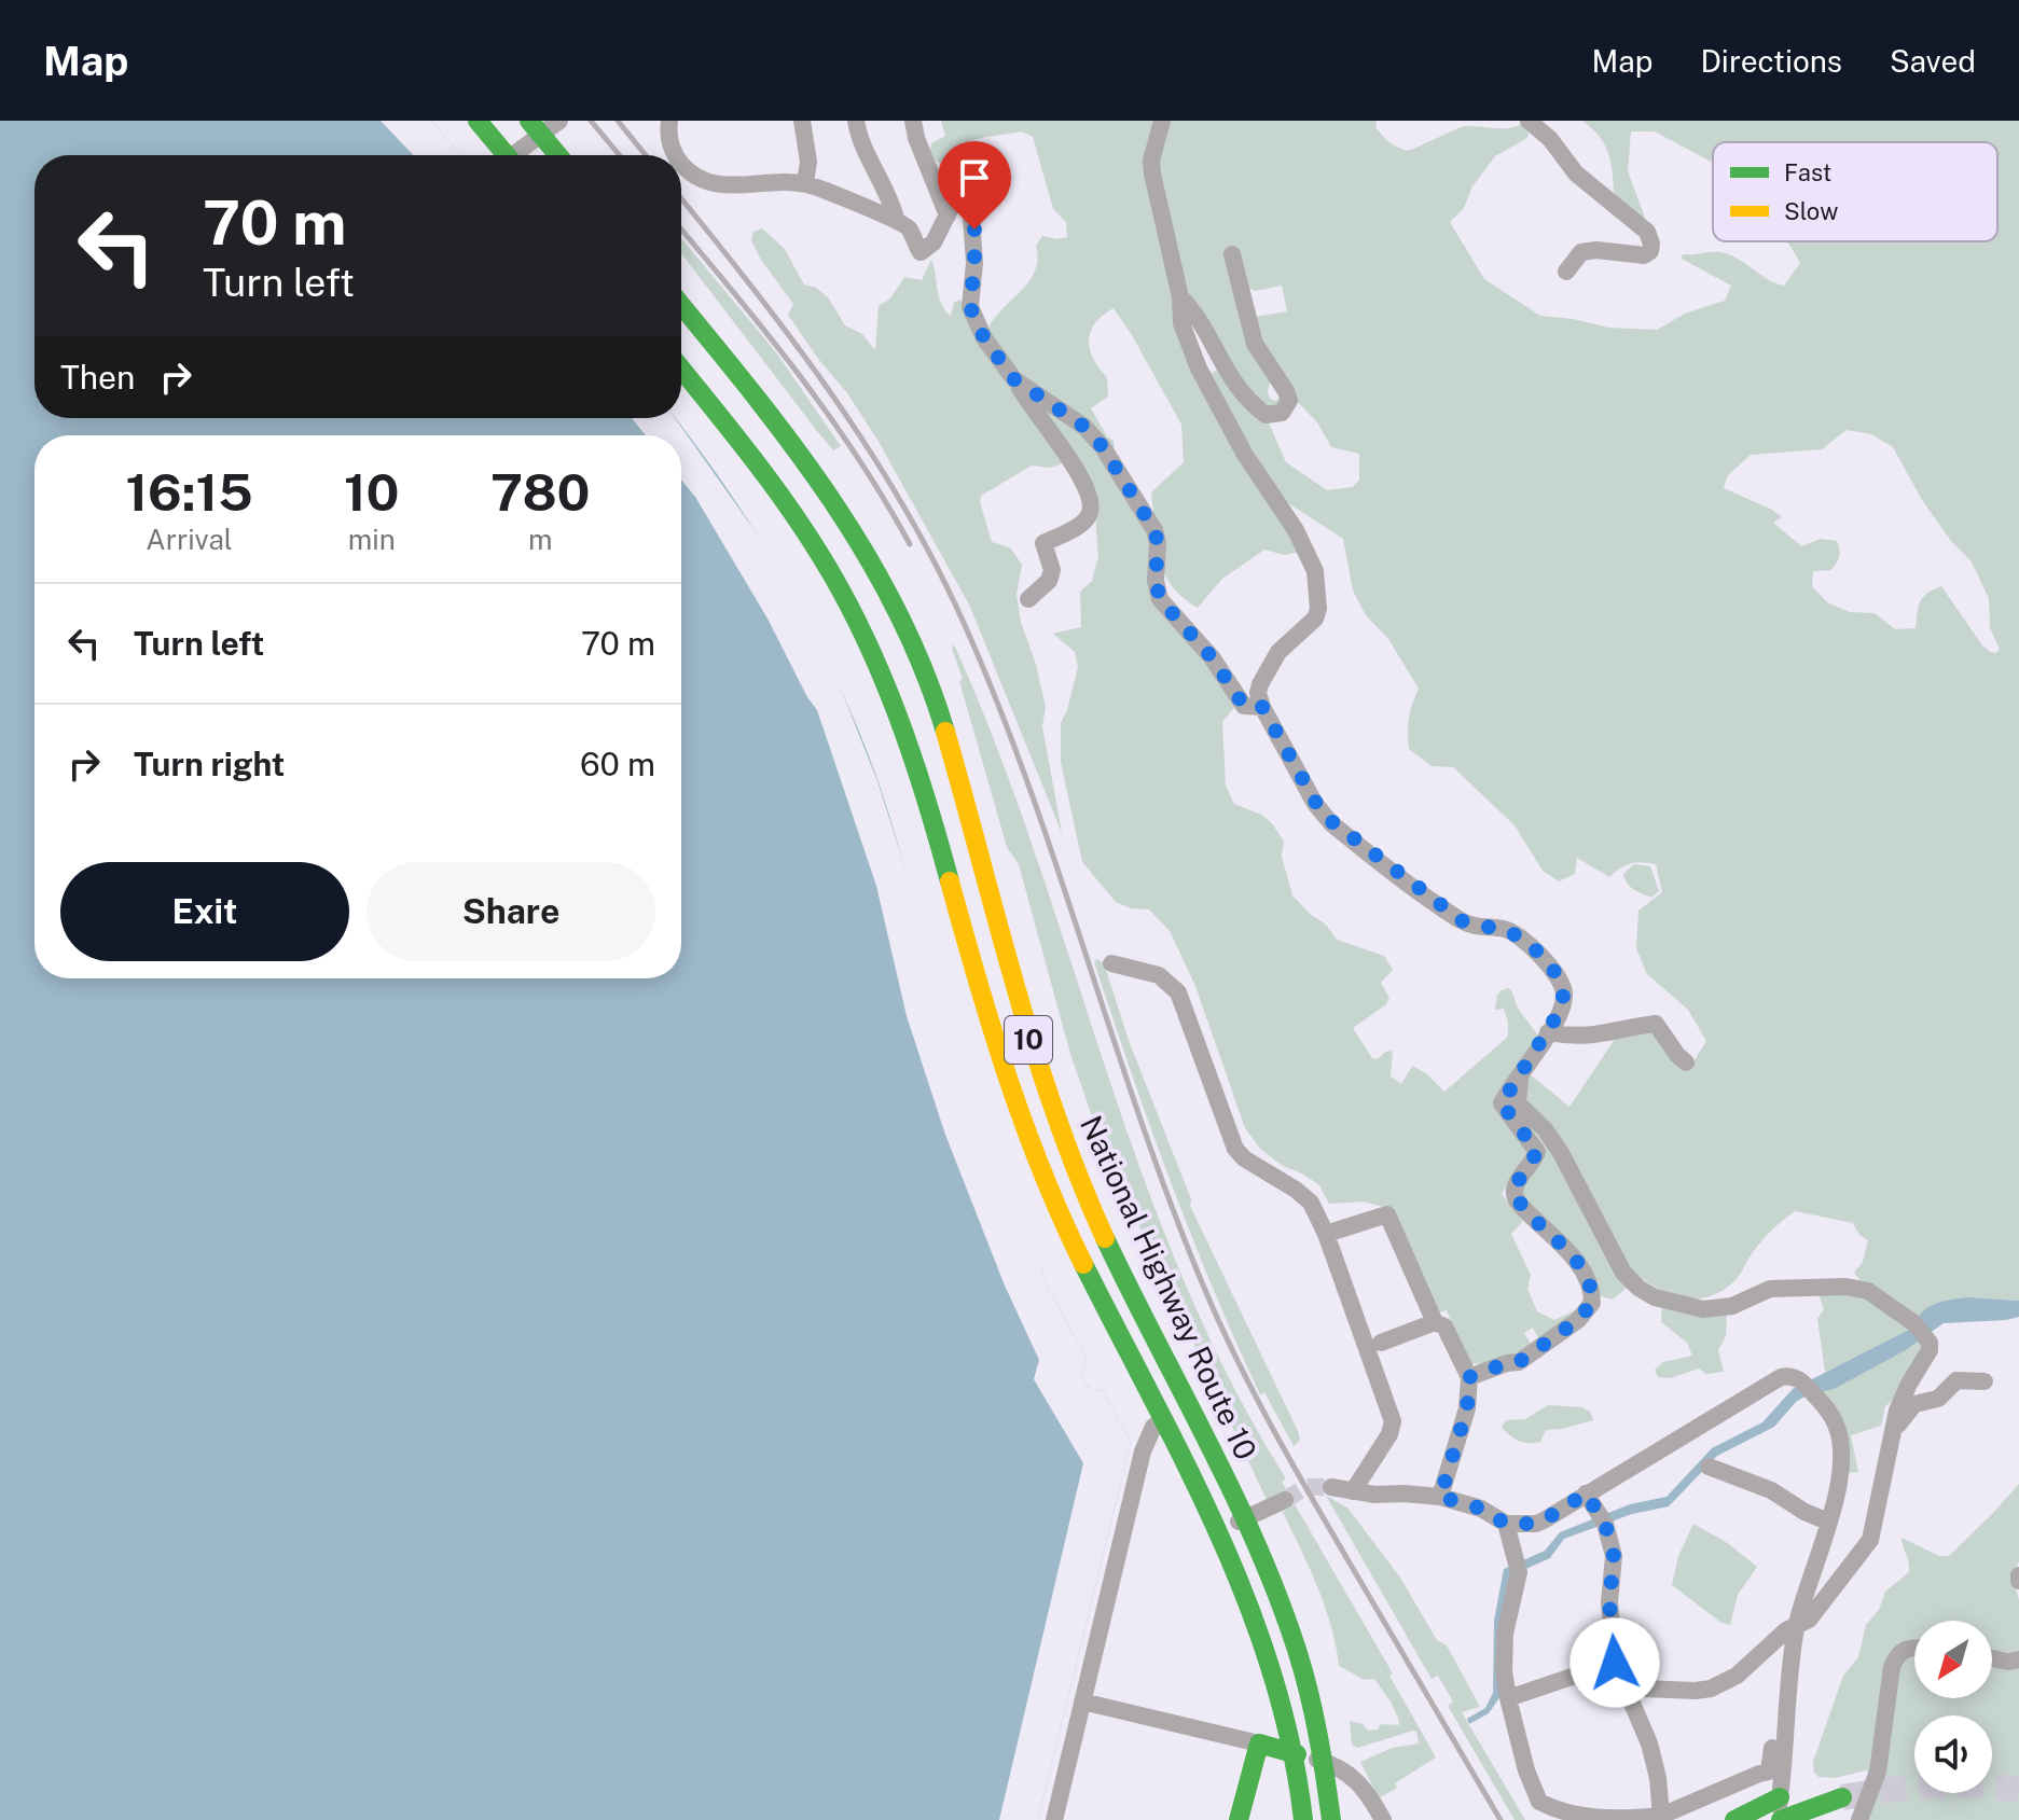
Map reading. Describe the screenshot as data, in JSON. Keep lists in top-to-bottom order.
{
  "streets": {
    "main road": ["10", "National Highway Route 10"]
  },
  "legend": ["Fast", "Slow"],
  "north": "bottom left",
  "page": {
    "header": "Map",
    "nav": ["Map", "Directions", "Saved"],
    "turn": ["70 m", "Turn left"],
    "then": "Then",
    "eta": [
      "16:15",
      "Arrival",
      "10",
      "min",
      "780",
      "m"
    ],
    "list": [
      {
        "name": "Turn left",
        "value": "70 m"
      },
      {
        "name": "Turn right",
        "value": "60 m"
      }
    ],
    "buttons": ["Exit", "Share"]
  }
}
